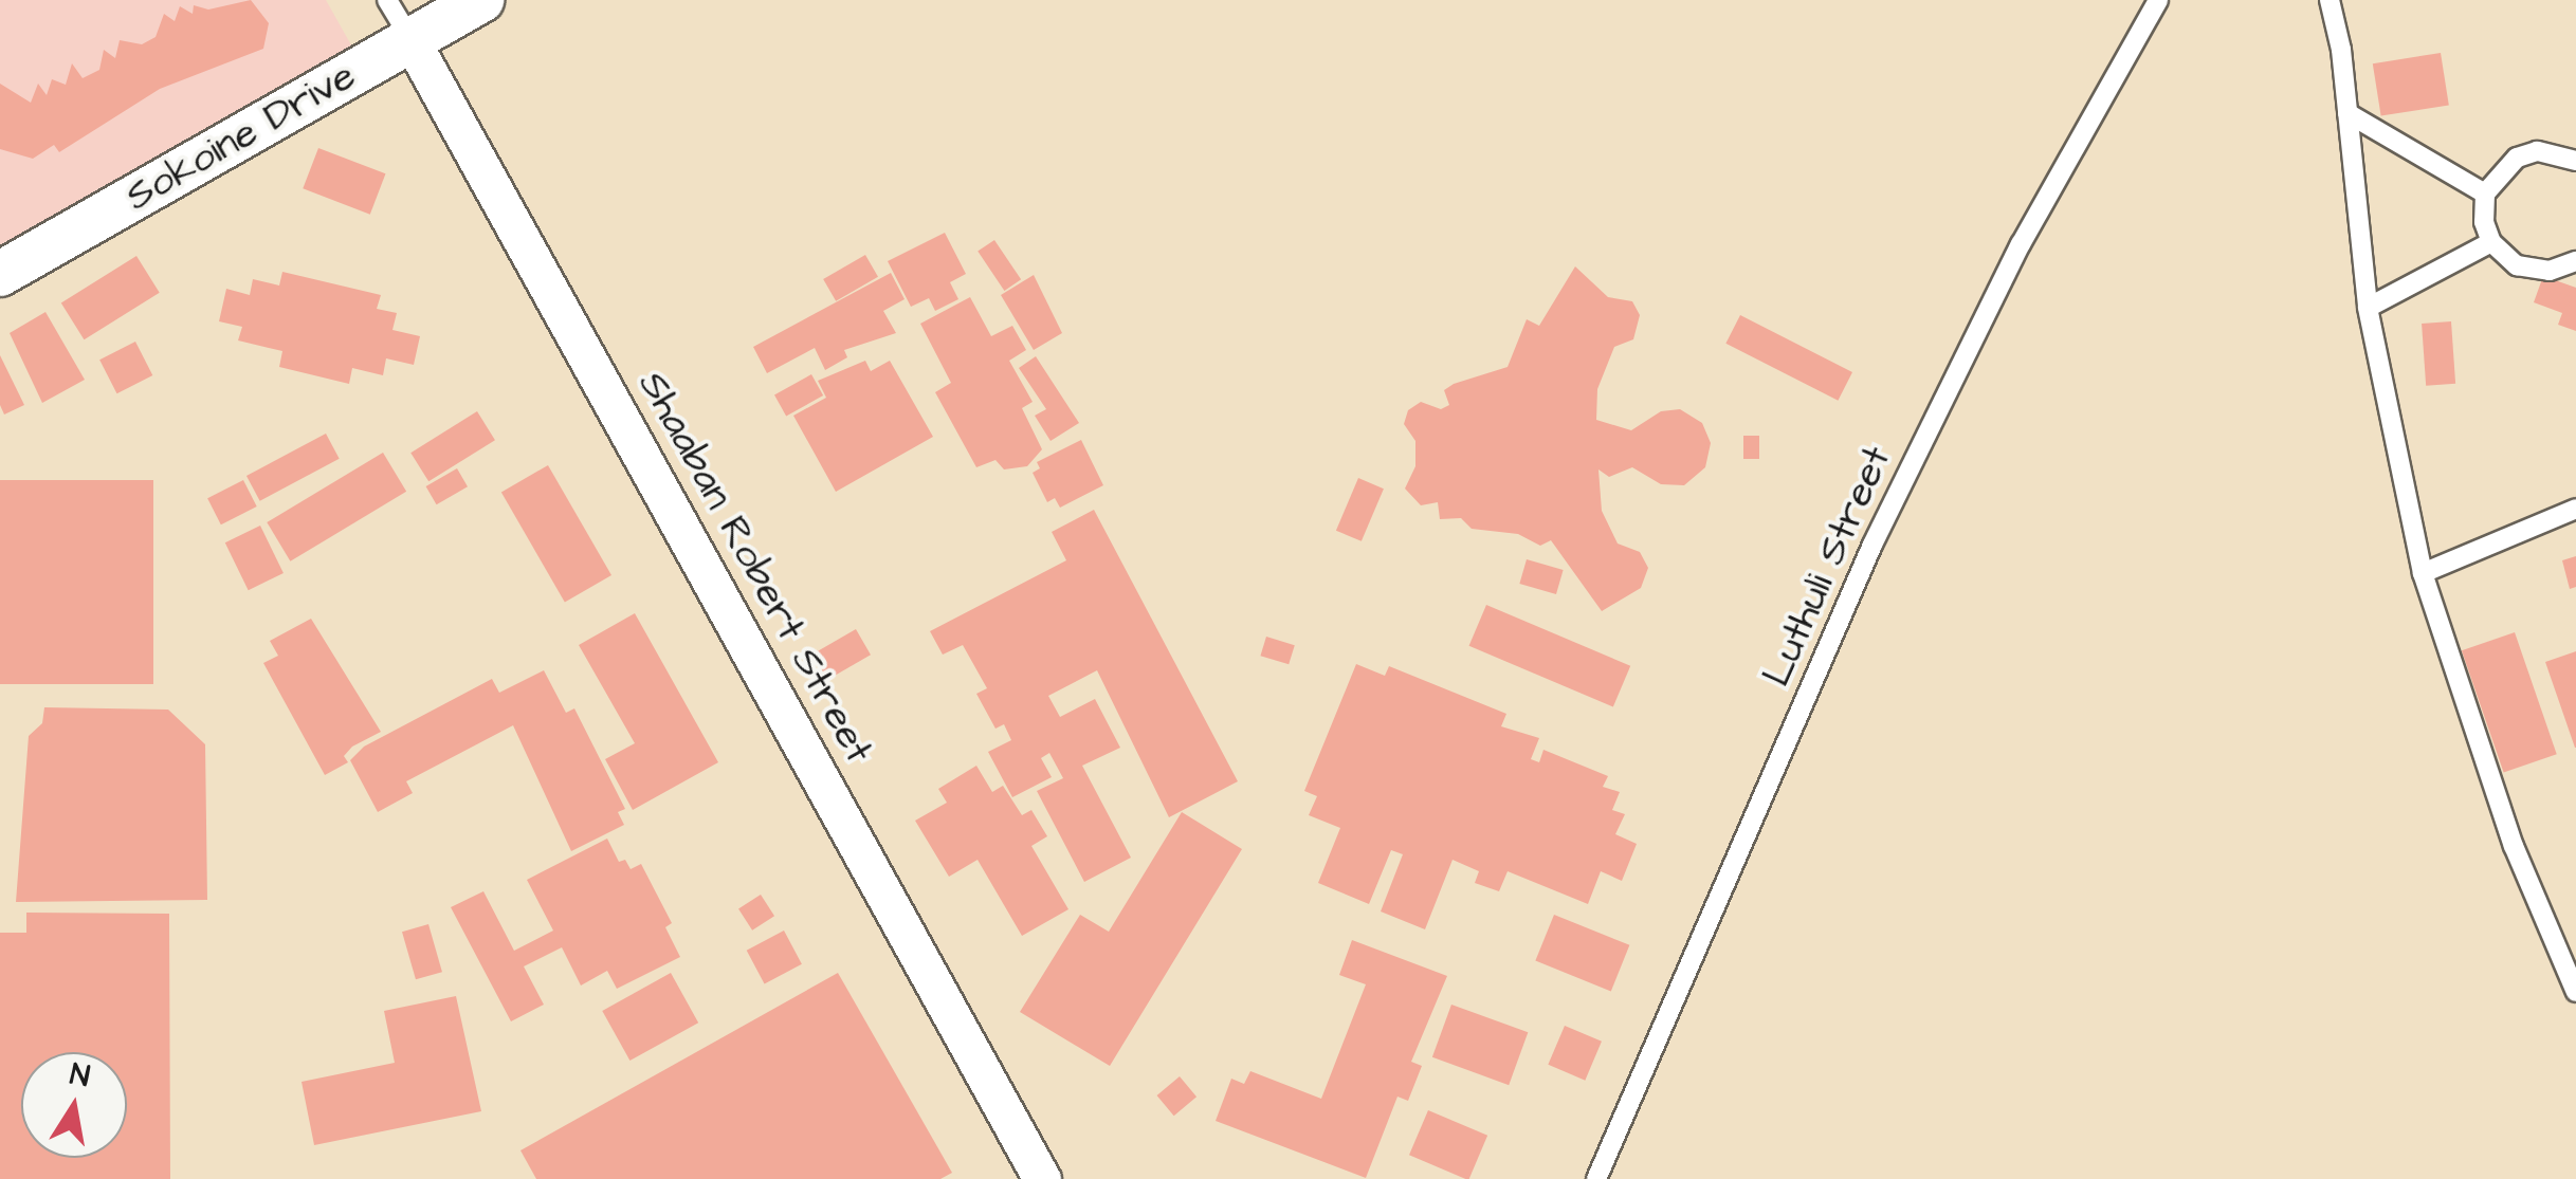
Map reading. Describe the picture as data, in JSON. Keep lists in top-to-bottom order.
{
  "streets": {
    "street": ["Sokoine Drive", "Shaaban Robert Street"],
    "lane": ["Luthuli Street"]
  },
  "crossings": [
    ["Sokoine Drive", "Shaaban Robert Street"]
  ],
  "north": "top"
}
